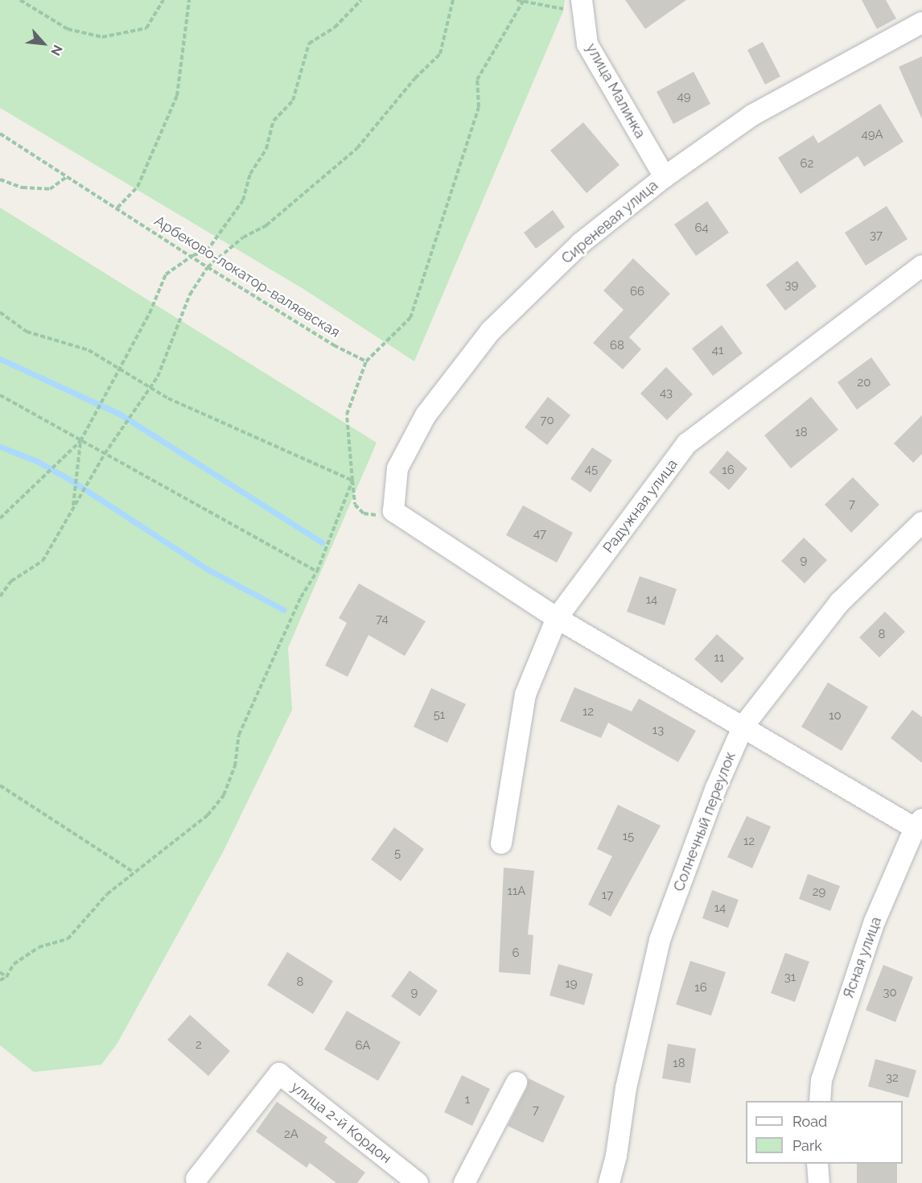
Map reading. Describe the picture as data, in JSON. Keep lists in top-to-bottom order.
{
  "streets": {
    "street": [
      "улица Малинка",
      "Сиреневая улица",
      "Радужная улица",
      "Солнечный переулок",
      "Ясная улица",
      "улица 2-й Кордон"
    ],
    "path": ["Арбеково-локатор-валяевская"]
  },
  "crossings": [
    ["улица Малинка", "Сиреневая улица"]
  ],
  "house_numbers": [
    "49",
    "49А",
    "62",
    "64",
    "37",
    "39",
    "66",
    "68",
    "41",
    "20",
    "43",
    "70",
    "18",
    "45",
    "16",
    "7",
    "47",
    "9",
    "14",
    "74",
    "8",
    "11",
    "12",
    "51",
    "10",
    "13",
    "15",
    "12",
    "5",
    "11А",
    "29",
    "17",
    "14",
    "6",
    "31",
    "8",
    "19",
    "16",
    "9",
    "30",
    "2",
    "6А",
    "18",
    "32",
    "1",
    "7",
    "2А"
  ],
  "legend": ["Road", "Park"],
  "north": "bottom right"
}
